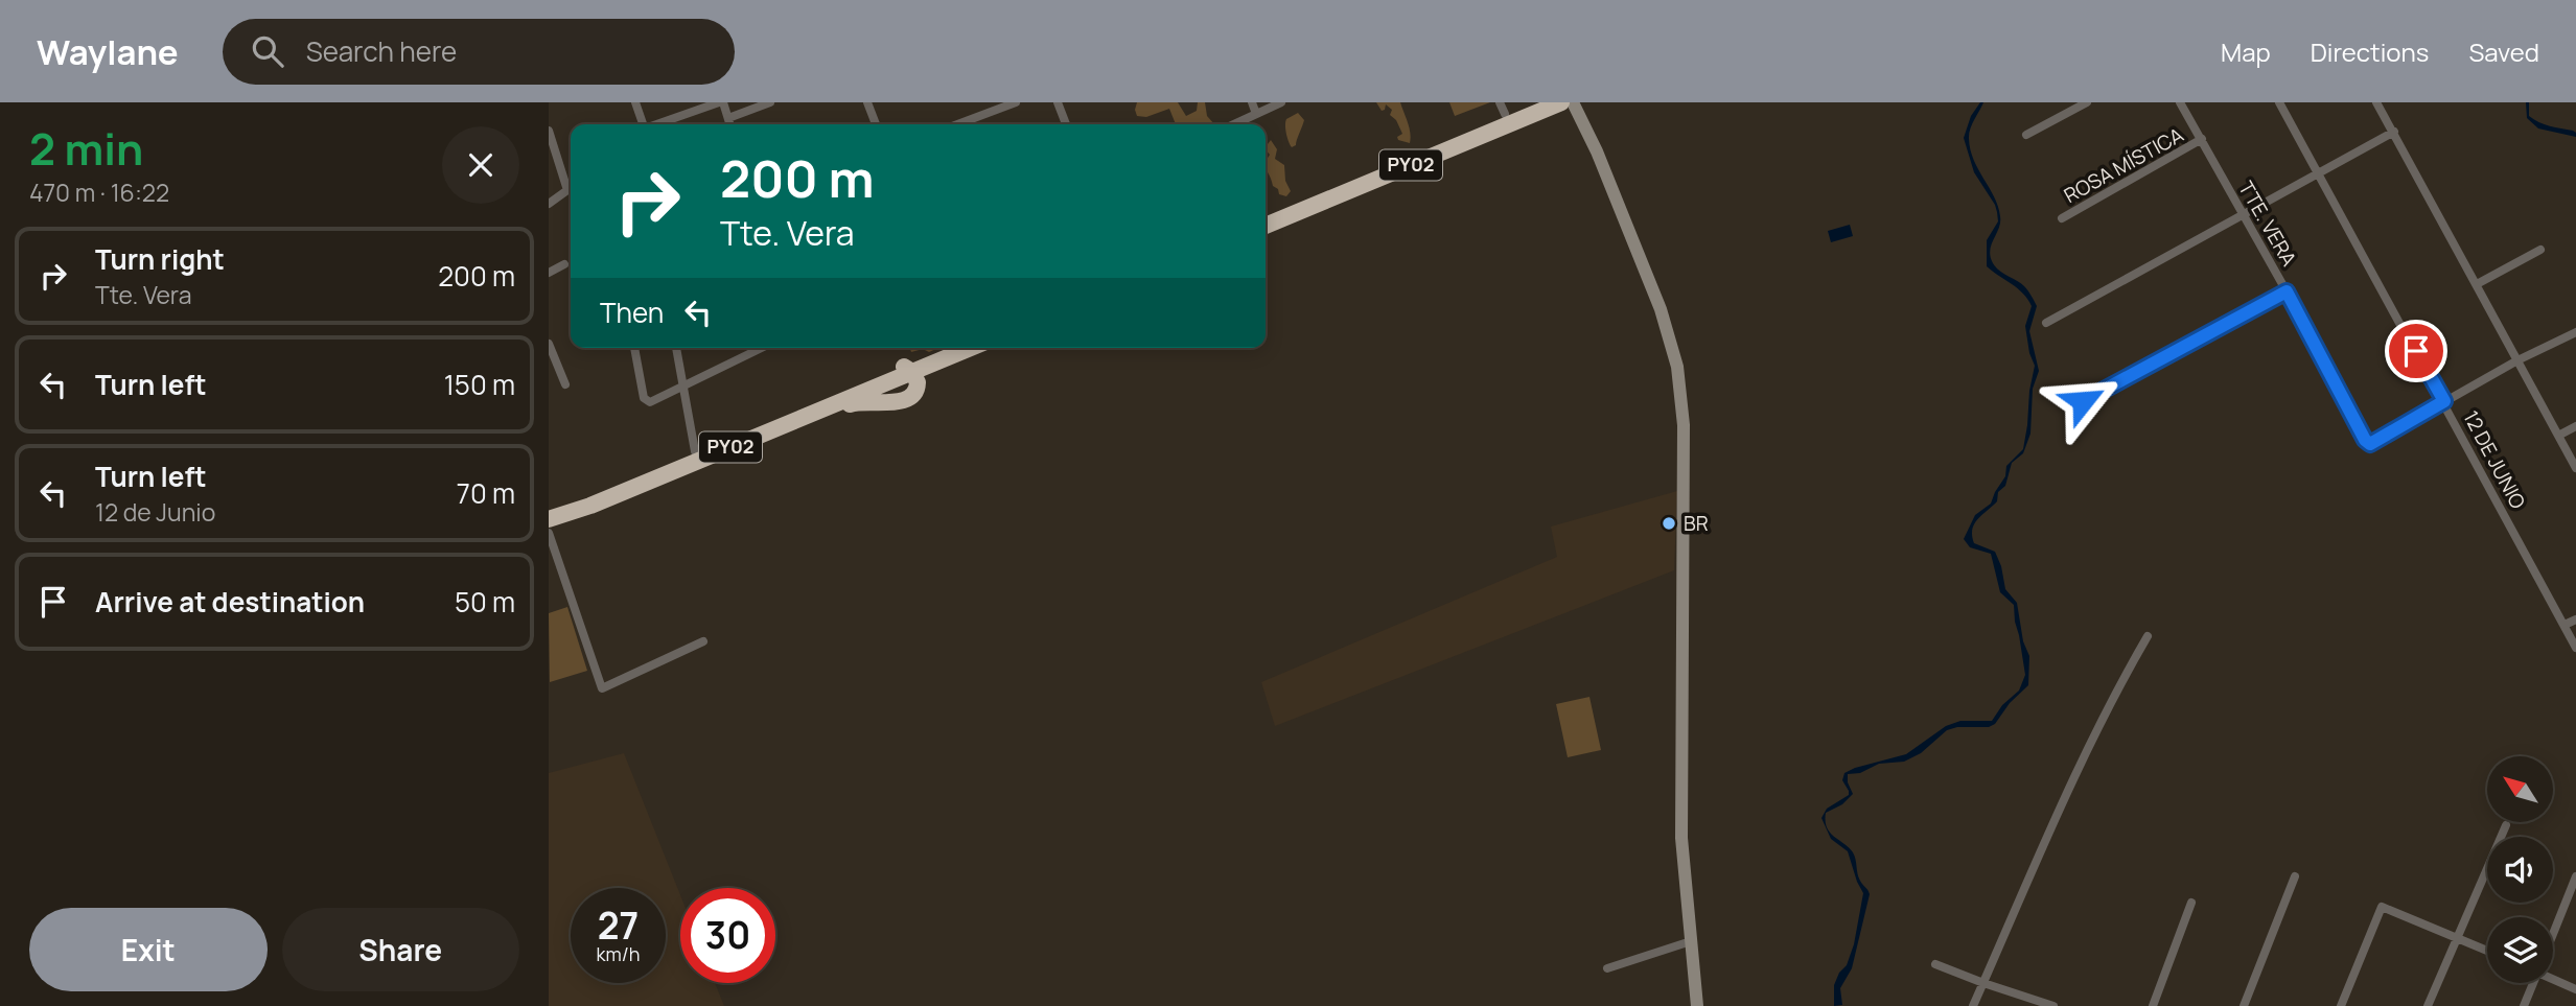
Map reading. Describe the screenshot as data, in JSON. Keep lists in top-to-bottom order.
{
  "streets": {
    "highway": ["PY02"],
    "street": ["ROSA MÍSTICA", "TTE. VERA", "12 DE JUNIO"]
  },
  "crossings": [
    ["ROSA MÍSTICA", "TTE. VERA"],
    ["TTE. VERA", "12 DE JUNIO"]
  ],
  "places": ["BR"],
  "north": "top left",
  "page": {
    "header": "Waylane",
    "search": "Search here",
    "nav": ["Map", "Directions", "Saved"],
    "heading": ["2 min", "470 m · 16:22"],
    "turn": ["200 m", "Tte. Vera"],
    "list": [
      {
        "name": "Turn right",
        "note": "Tte. Vera",
        "value": "200 m"
      },
      {
        "name": "Turn left",
        "value": "150 m"
      },
      {
        "name": "Turn left",
        "note": "12 de Junio",
        "value": "70 m"
      },
      {
        "name": "Arrive at destination",
        "value": "50 m"
      }
    ],
    "then": "Then",
    "speed": "27 km/h",
    "limit": "30",
    "buttons": ["Exit", "Share"]
  }
}
